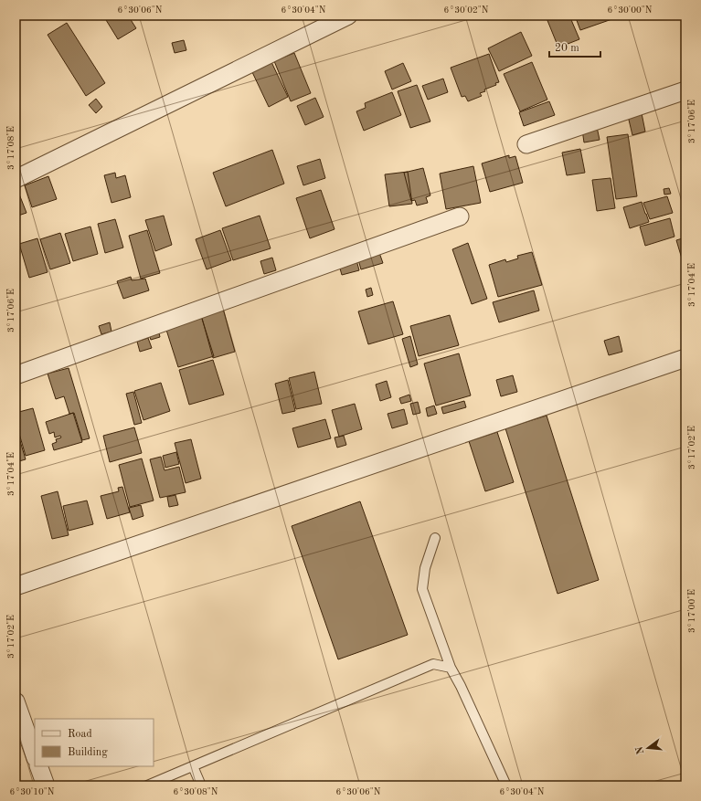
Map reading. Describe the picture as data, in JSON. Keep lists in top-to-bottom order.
{
  "legend": ["Road", "Building"],
  "scale_bar": "20 m",
  "north": "left",
  "coordinates": [
    "6°30'06\"N",
    "6°30'04\"N",
    "6°30'02\"N",
    "6°30'00\"N",
    "3°17'06\"E",
    "3°17'08\"E",
    "3°17'04\"E",
    "3°17'02\"E",
    "3°17'00\"E",
    "6°30'10\"N",
    "6°30'08\"N"
  ]
}
